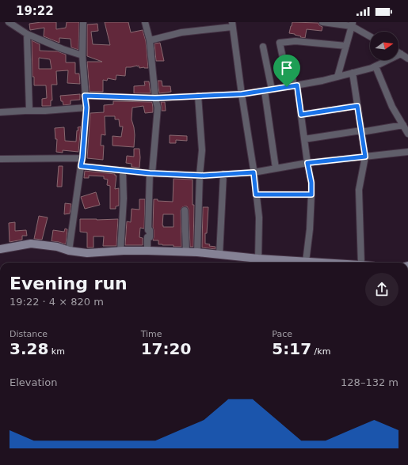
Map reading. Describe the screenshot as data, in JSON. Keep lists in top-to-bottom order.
{
  "north": "right",
  "page": {
    "status": "19:22",
    "heading": ["Evening run", "19:22 · 4 × 820 m"],
    "stats": [
      ["Distance", "3.28 km"],
      ["Time", "17:20"],
      ["Pace", "5:17 /km"]
    ],
    "chart": ["Elevation", "128–132 m"]
  }
}
